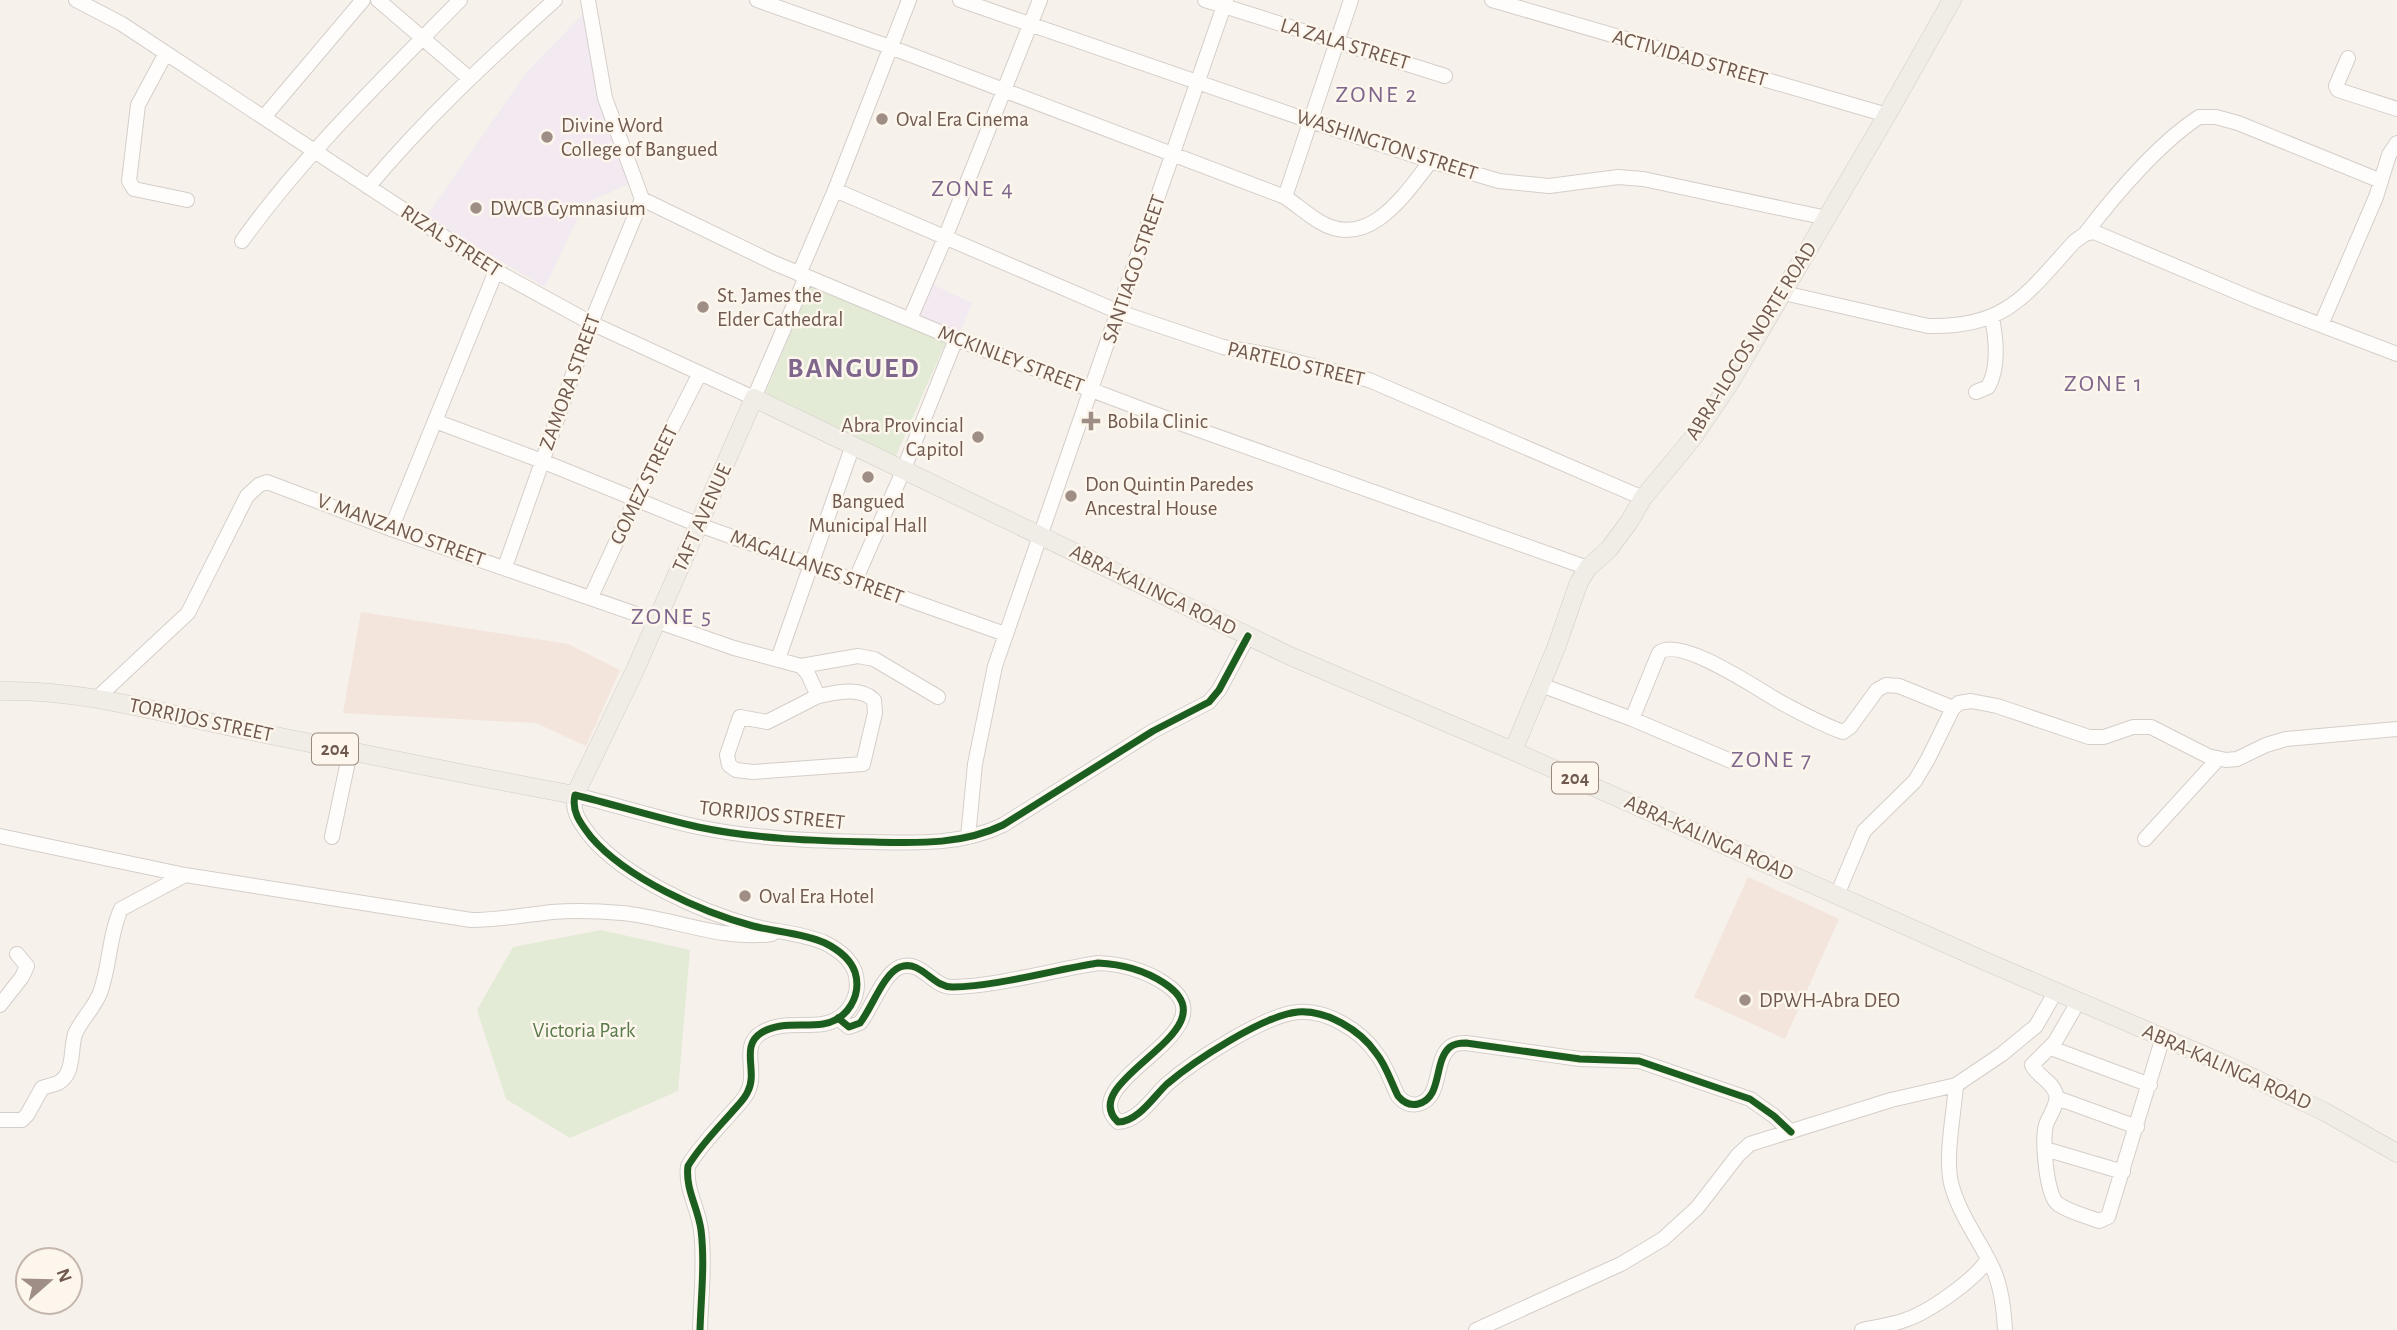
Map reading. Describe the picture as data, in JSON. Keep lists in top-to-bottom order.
{
  "streets": {
    "main road": [
      "ABRA-ILOCOS NORTE ROAD",
      "TAFT AVENUE",
      "ABRA-KALINGA ROAD",
      "TORRIJOS STREET",
      "204"
    ],
    "street": [
      "LA ZALA STREET",
      "ACTIVIDAD STREET",
      "WASHINGTON STREET",
      "RIZAL STREET",
      "SANTIAGO STREET",
      "MCKINLEY STREET",
      "PARTELO STREET",
      "ZAMORA STREET",
      "GOMEZ STREET",
      "V. MANZANO STREET",
      "MAGALLANES STREET"
    ]
  },
  "crossings": [
    ["LA ZALA STREET", "SANTIAGO STREET"],
    ["ACTIVIDAD STREET", "ABRA-ILOCOS NORTE ROAD"],
    ["WASHINGTON STREET", "SANTIAGO STREET"],
    ["WASHINGTON STREET", "ABRA-ILOCOS NORTE ROAD"],
    ["RIZAL STREET", "ZAMORA STREET"],
    ["RIZAL STREET", "GOMEZ STREET"],
    ["RIZAL STREET", "TAFT AVENUE"],
    ["RIZAL STREET", "ABRA-KALINGA ROAD"],
    ["SANTIAGO STREET", "MCKINLEY STREET"],
    ["SANTIAGO STREET", "PARTELO STREET"],
    ["SANTIAGO STREET", "MAGALLANES STREET"],
    ["SANTIAGO STREET", "ABRA-KALINGA ROAD"],
    ["SANTIAGO STREET", "TORRIJOS STREET"],
    ["ABRA-ILOCOS NORTE ROAD", "MCKINLEY STREET"],
    ["ABRA-ILOCOS NORTE ROAD", "PARTELO STREET"],
    ["ABRA-ILOCOS NORTE ROAD", "ABRA-KALINGA ROAD"],
    ["MCKINLEY STREET", "ZAMORA STREET"],
    ["MCKINLEY STREET", "TAFT AVENUE"],
    ["PARTELO STREET", "TAFT AVENUE"],
    ["ZAMORA STREET", "V. MANZANO STREET"],
    ["ZAMORA STREET", "MAGALLANES STREET"],
    ["GOMEZ STREET", "V. MANZANO STREET"],
    ["GOMEZ STREET", "MAGALLANES STREET"],
    ["TAFT AVENUE", "V. MANZANO STREET"],
    ["TAFT AVENUE", "MAGALLANES STREET"],
    ["TAFT AVENUE", "ABRA-KALINGA ROAD"],
    ["TAFT AVENUE", "TORRIJOS STREET"],
    ["V. MANZANO STREET", "TORRIJOS STREET"],
    ["V. MANZANO STREET", "204"],
    ["ABRA-KALINGA ROAD", "TORRIJOS STREET"],
    ["TORRIJOS STREET", "204"]
  ],
  "districts": [
    "ZONE 2",
    "ZONE 4",
    "BANGUED",
    "ZONE 1",
    "ZONE 5",
    "ZONE 7"
  ],
  "parks": ["Victoria Park"],
  "places": {
    "other": [
      "Oval Era Cinema",
      "Divine Word College of Bangued",
      "DWCB Gymnasium",
      "St. James the Elder Cathedral",
      "Abra Provincial Capitol",
      "Bangued Municipal Hall",
      "Don Quintin Paredes Ancestral House",
      "Oval Era Hotel",
      "DPWH-Abra DEO"
    ],
    "health": ["Bobila Clinic"]
  },
  "north": "right"
}
